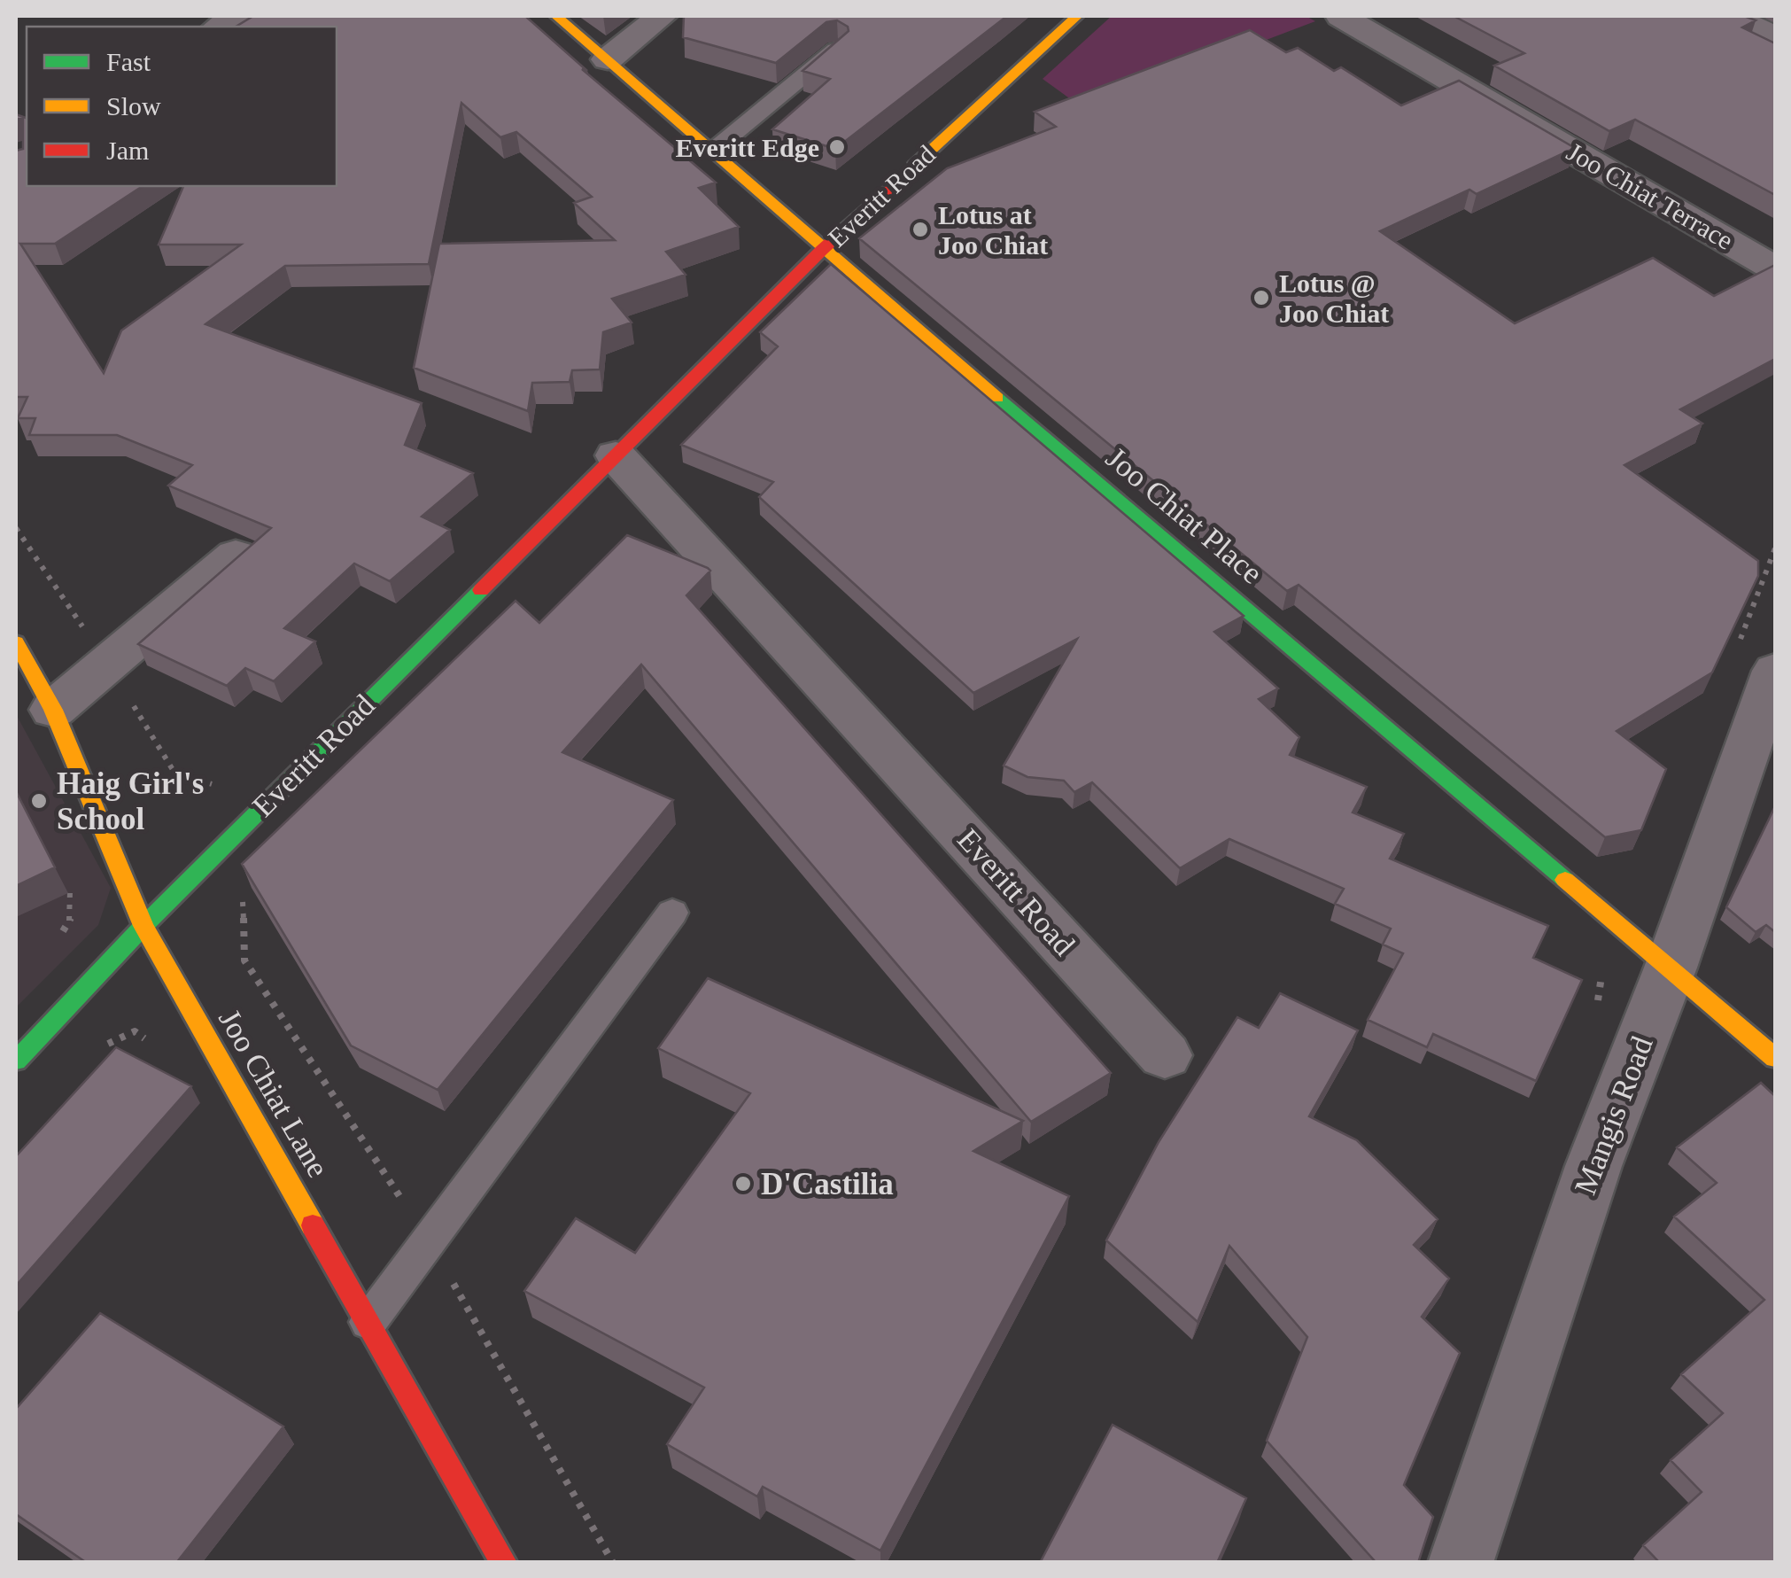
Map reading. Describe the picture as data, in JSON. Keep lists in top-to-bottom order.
{
  "streets": {
    "street": [
      "Everitt Road",
      "Joo Chiat Terrace",
      "Joo Chiat Place",
      "Joo Chiat Lane",
      "Mangis Road"
    ]
  },
  "crossings": [
    ["Everitt Road", "Joo Chiat Place"],
    ["Everitt Road", "Joo Chiat Lane"],
    ["Joo Chiat Place", "Mangis Road"]
  ],
  "places": [
    "Everitt Edge",
    "Lotus at Joo Chiat",
    "Lotus @ Joo Chiat",
    "Haig Girl's School",
    "D'Castilia"
  ],
  "legend": ["Fast", "Slow", "Jam"]
}
